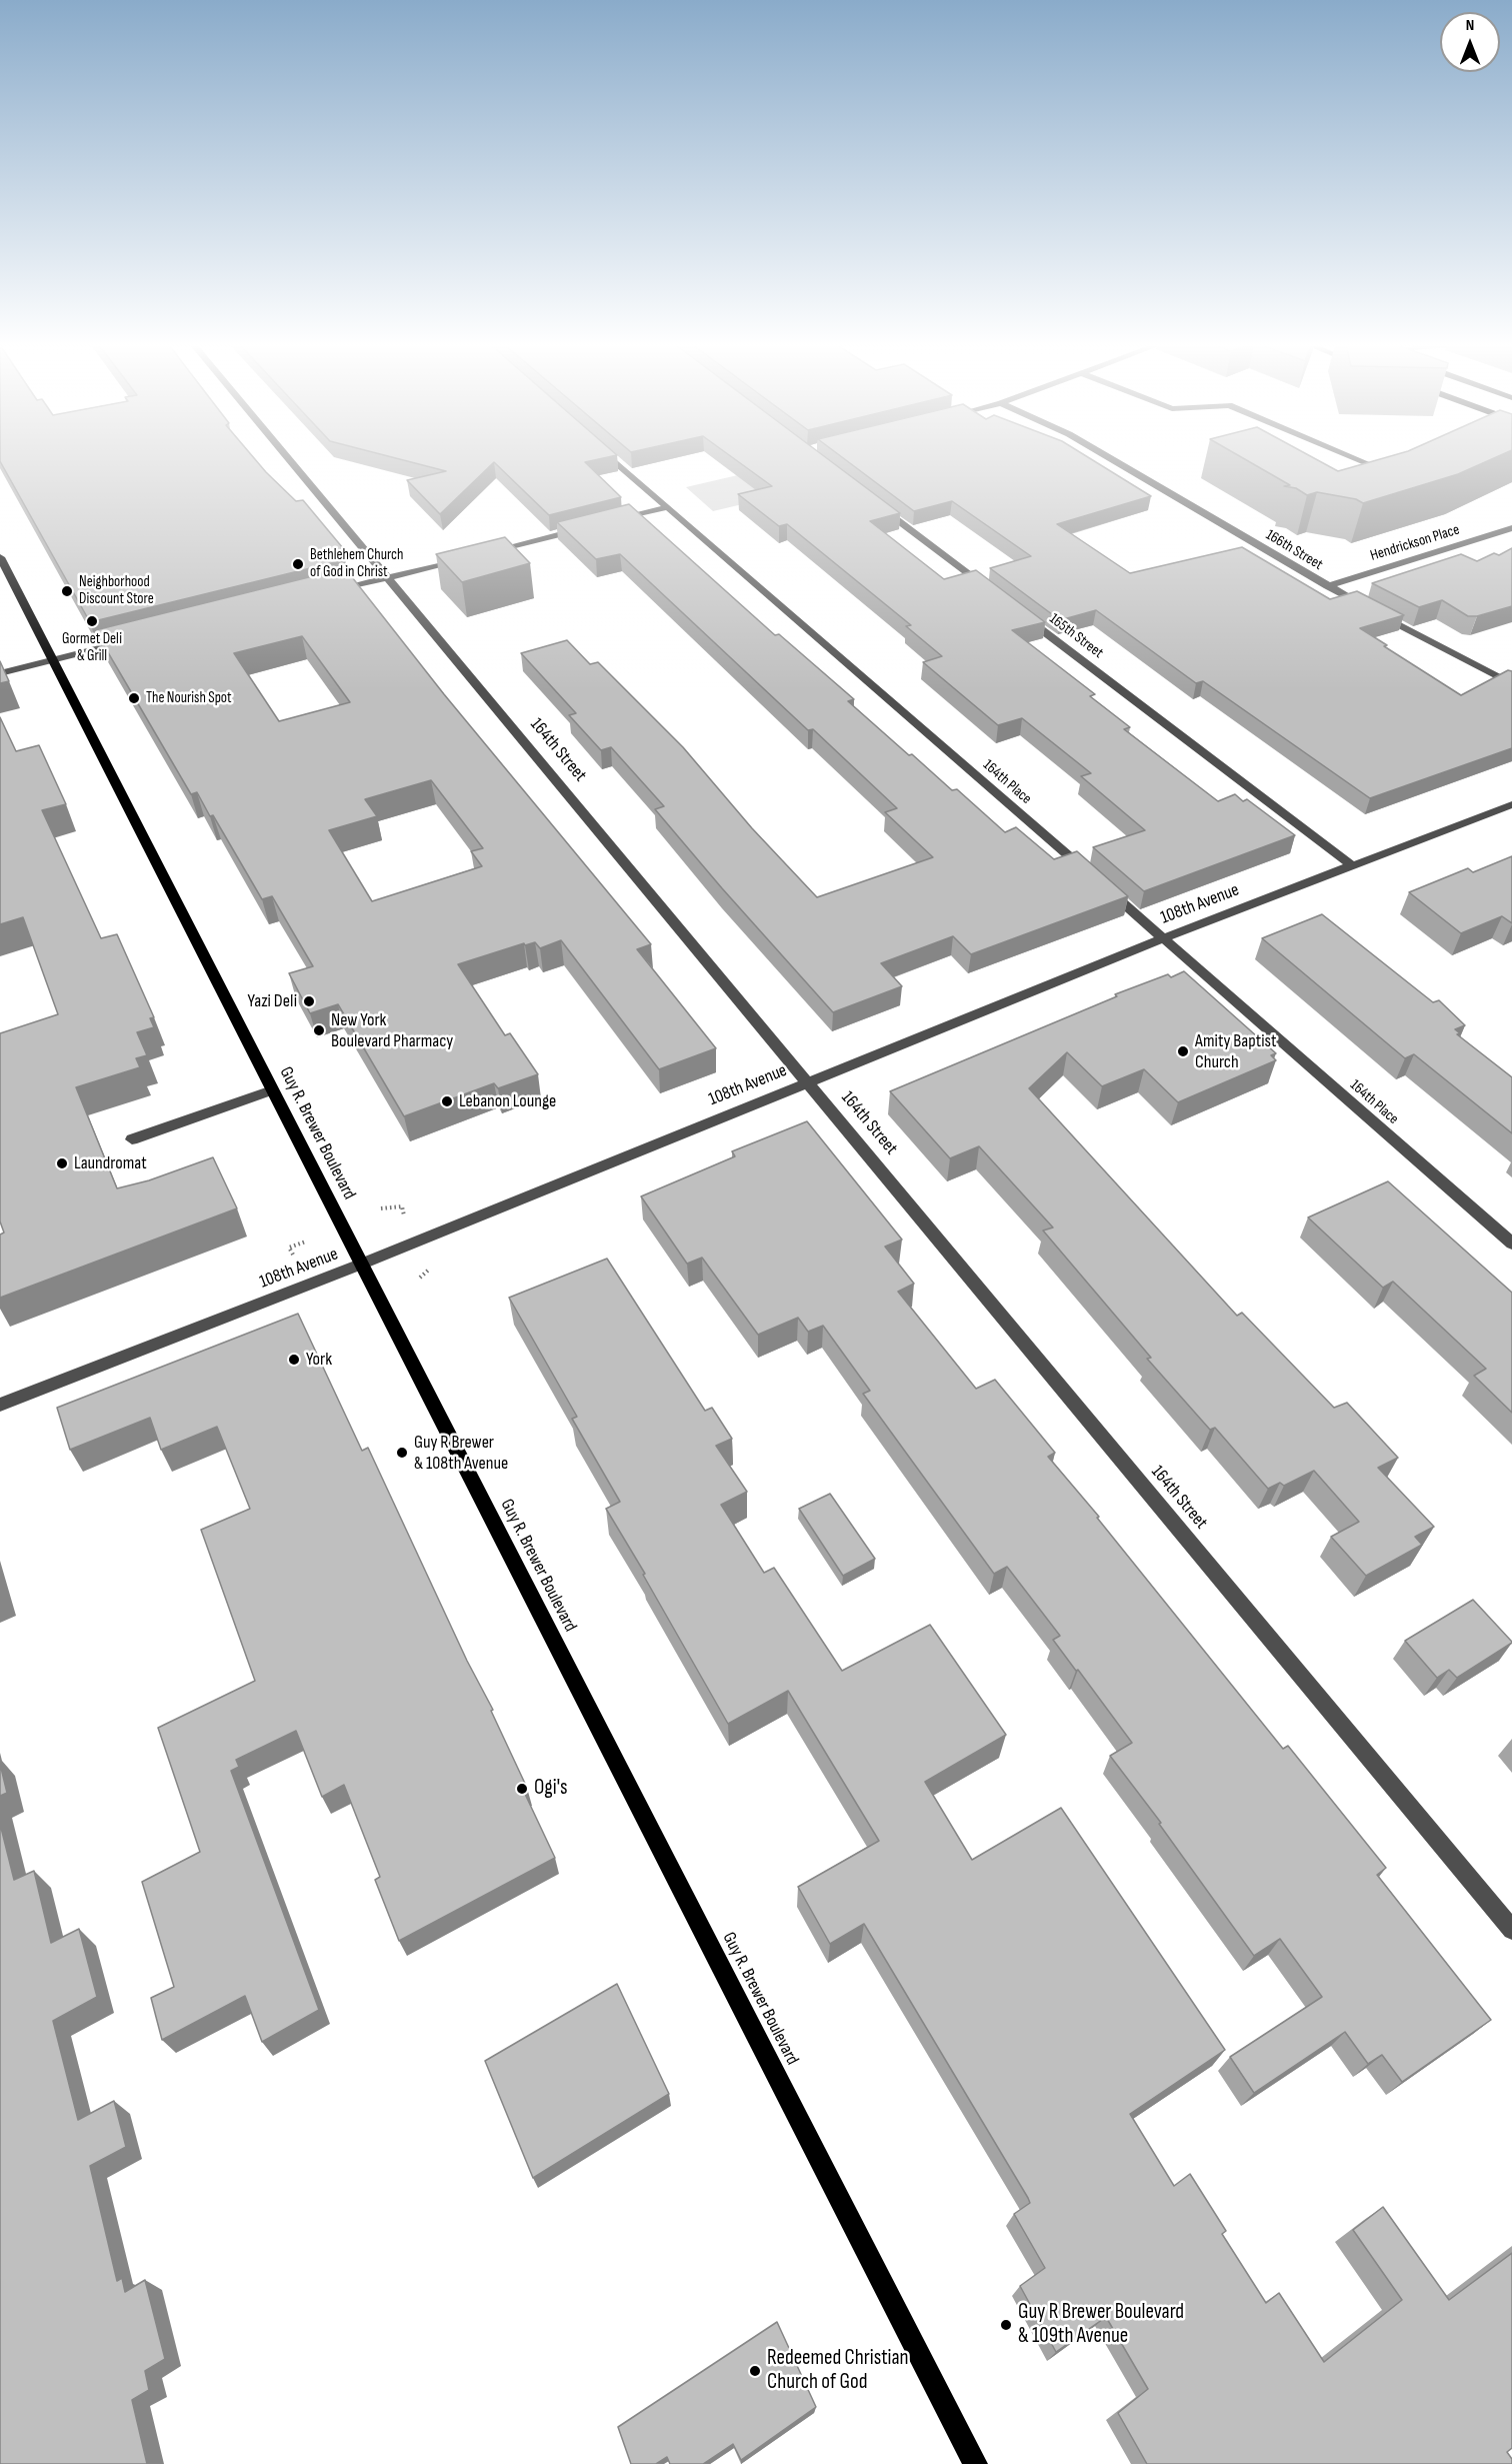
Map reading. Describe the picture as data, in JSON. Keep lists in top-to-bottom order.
{
  "streets": {
    "main road": ["Guy R. Brewer Boulevard"],
    "street": [
      "Hendrickson Place",
      "166th Street",
      "165th Street",
      "164th Street",
      "164th Place",
      "108th Avenue"
    ]
  },
  "crossings": [
    ["Hendrickson Place", "166th Street"],
    ["165th Street", "108th Avenue"],
    ["164th Street", "108th Avenue"],
    ["164th Place", "108th Avenue"],
    ["108th Avenue", "Guy R. Brewer Boulevard"]
  ],
  "places": [
    "Bethlehem Church of God in Christ",
    "Neighborhood Discount Store",
    "Gormet Deli & Grill",
    "The Nourish Spot",
    "Yazi Deli",
    "New York Boulevard Pharmacy",
    "Amity Baptist Church",
    "Lebanon Lounge",
    "Laundromat",
    "York",
    "Guy R Brewer & 108th Avenue",
    "Ogi's",
    "Guy R Brewer Boulevard & 109th Avenue",
    "Redeemed Christian Church of God"
  ],
  "north": "top"
}
